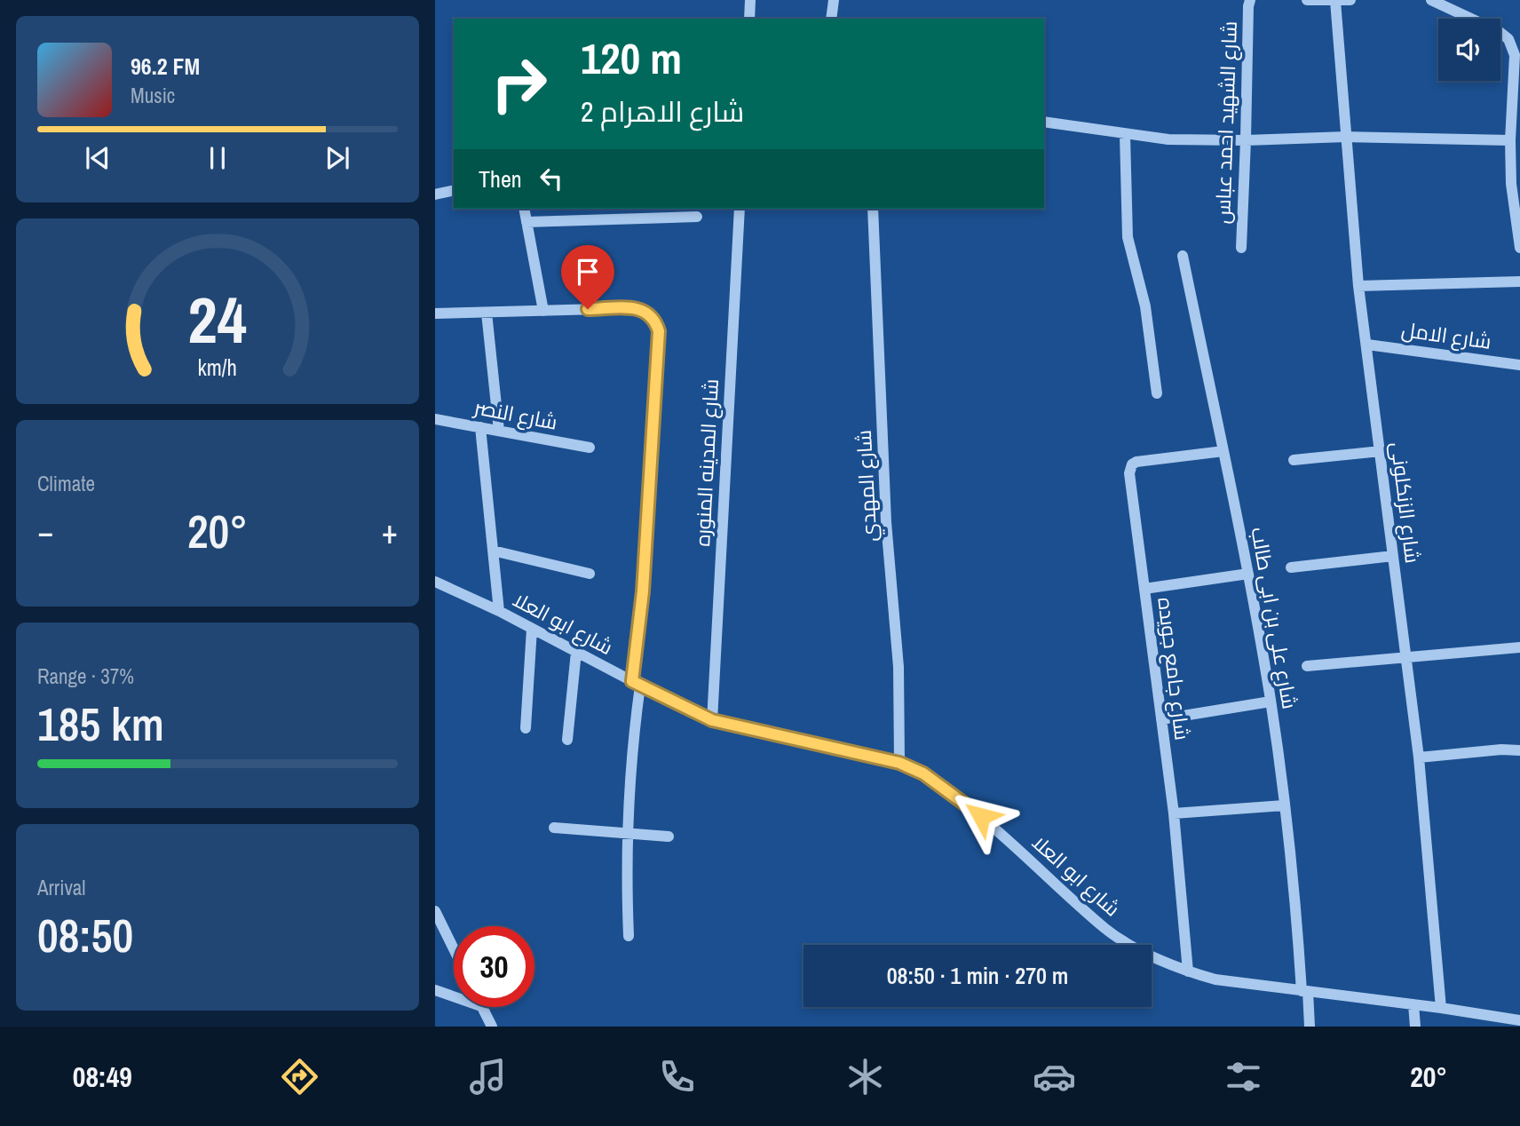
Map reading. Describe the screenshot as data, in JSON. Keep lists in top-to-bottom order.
{
  "streets": {
    "street": [
      "شارع الشهيد احمد عباس",
      "شارع الامل",
      "شارع النصر",
      "شارع المدينه المنوره",
      "شارع المهدي",
      "شارع الزنكلونى",
      "شارع على بن ابى طالب",
      "شارع ابو العلا",
      "شارع جامع جويده"
    ]
  },
  "crossings": [
    ["شارع الامل", "شارع الزنكلونى"],
    ["شارع المدينه المنوره", "شارع ابو العلا"],
    ["شارع المهدي", "شارع ابو العلا"],
    ["شارع الزنكلونى", "شارع ابو العلا"],
    ["شارع على بن ابى طالب", "شارع ابو العلا"],
    ["شارع على بن ابى طالب", "شارع جامع جويده"],
    ["شارع ابو العلا", "شارع جامع جويده"]
  ],
  "page": {
    "turn": ["120 m", "شارع الاهرام 2"],
    "song": ["96.2 FM", "Music"],
    "then": "Then",
    "tile": [
      "Climate",
      ["Range · 37%", "185 km"],
      ["Arrival", "08:50"]
    ],
    "heat": ["−", "20°", "+"],
    "limit": "30",
    "trip": "08:50 · 1 min · 270 m",
    "tabs": ["08:49", "20°"],
    "gauge": ["24", "km/h"]
  }
}
